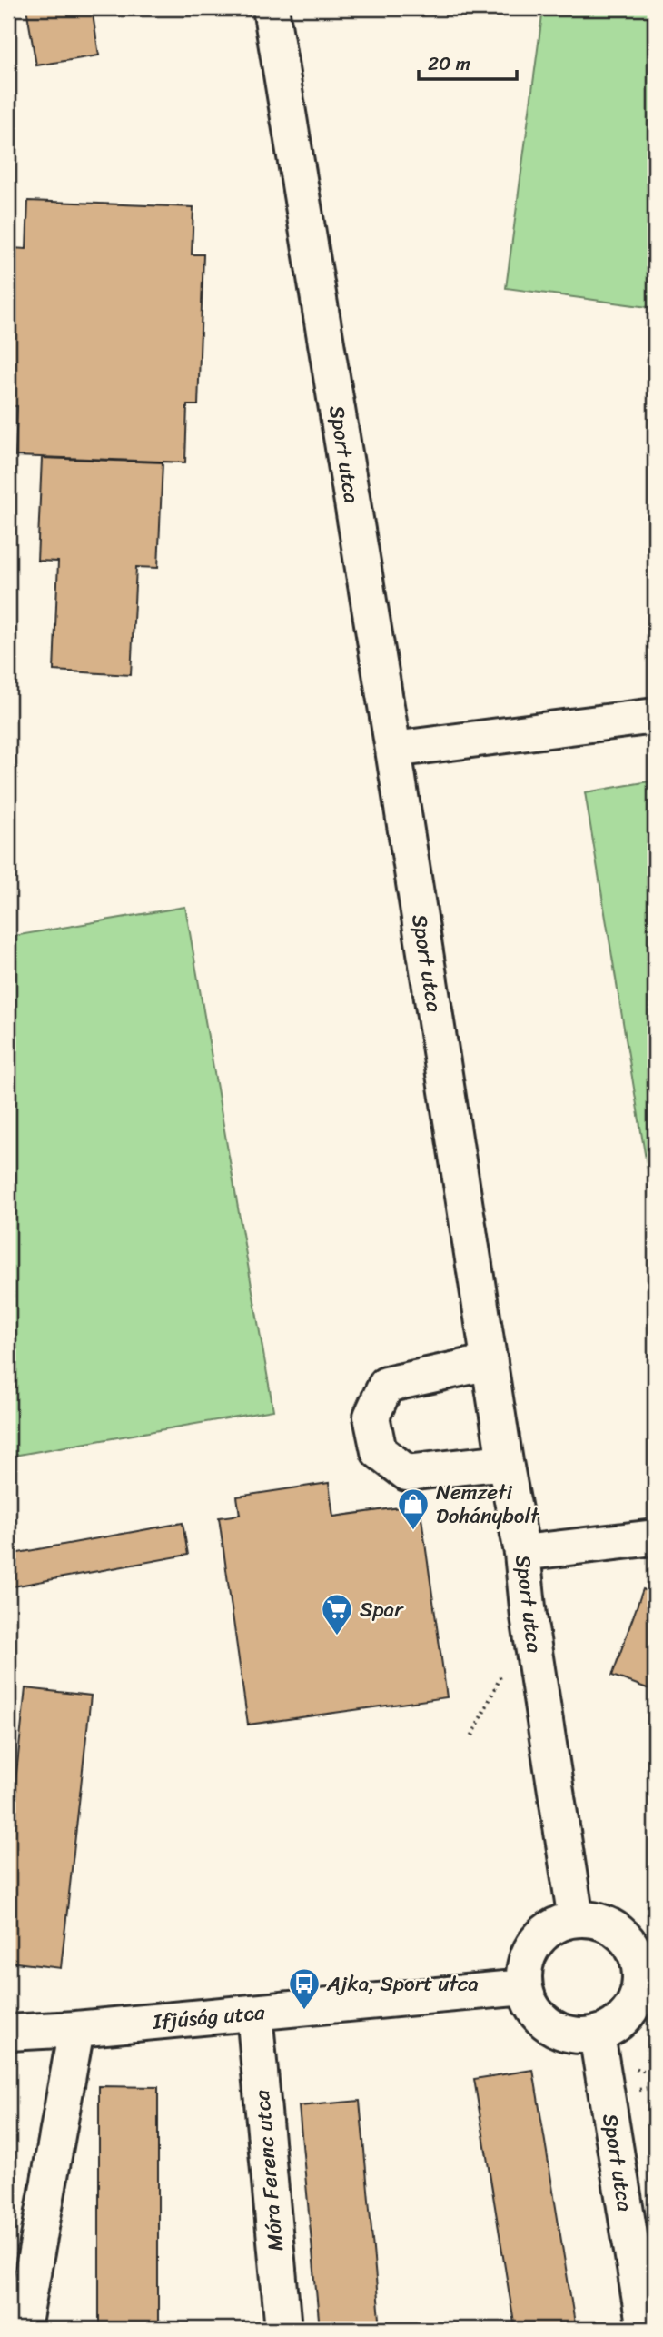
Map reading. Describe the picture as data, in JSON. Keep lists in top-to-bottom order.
{
  "streets": {
    "street": ["Sport utca", "Ifjúság utca", "Móra Ferenc utca"]
  },
  "crossings": [
    ["Sport utca", "Ifjúság utca"],
    ["Ifjúság utca", "Móra Ferenc utca"]
  ],
  "places": {
    "shop": ["Nemzeti Dohánybolt"],
    "supermarket": ["Spar"],
    "bus stop": ["Ajka, Sport utca"]
  },
  "scale_bar": "20 m"
}
